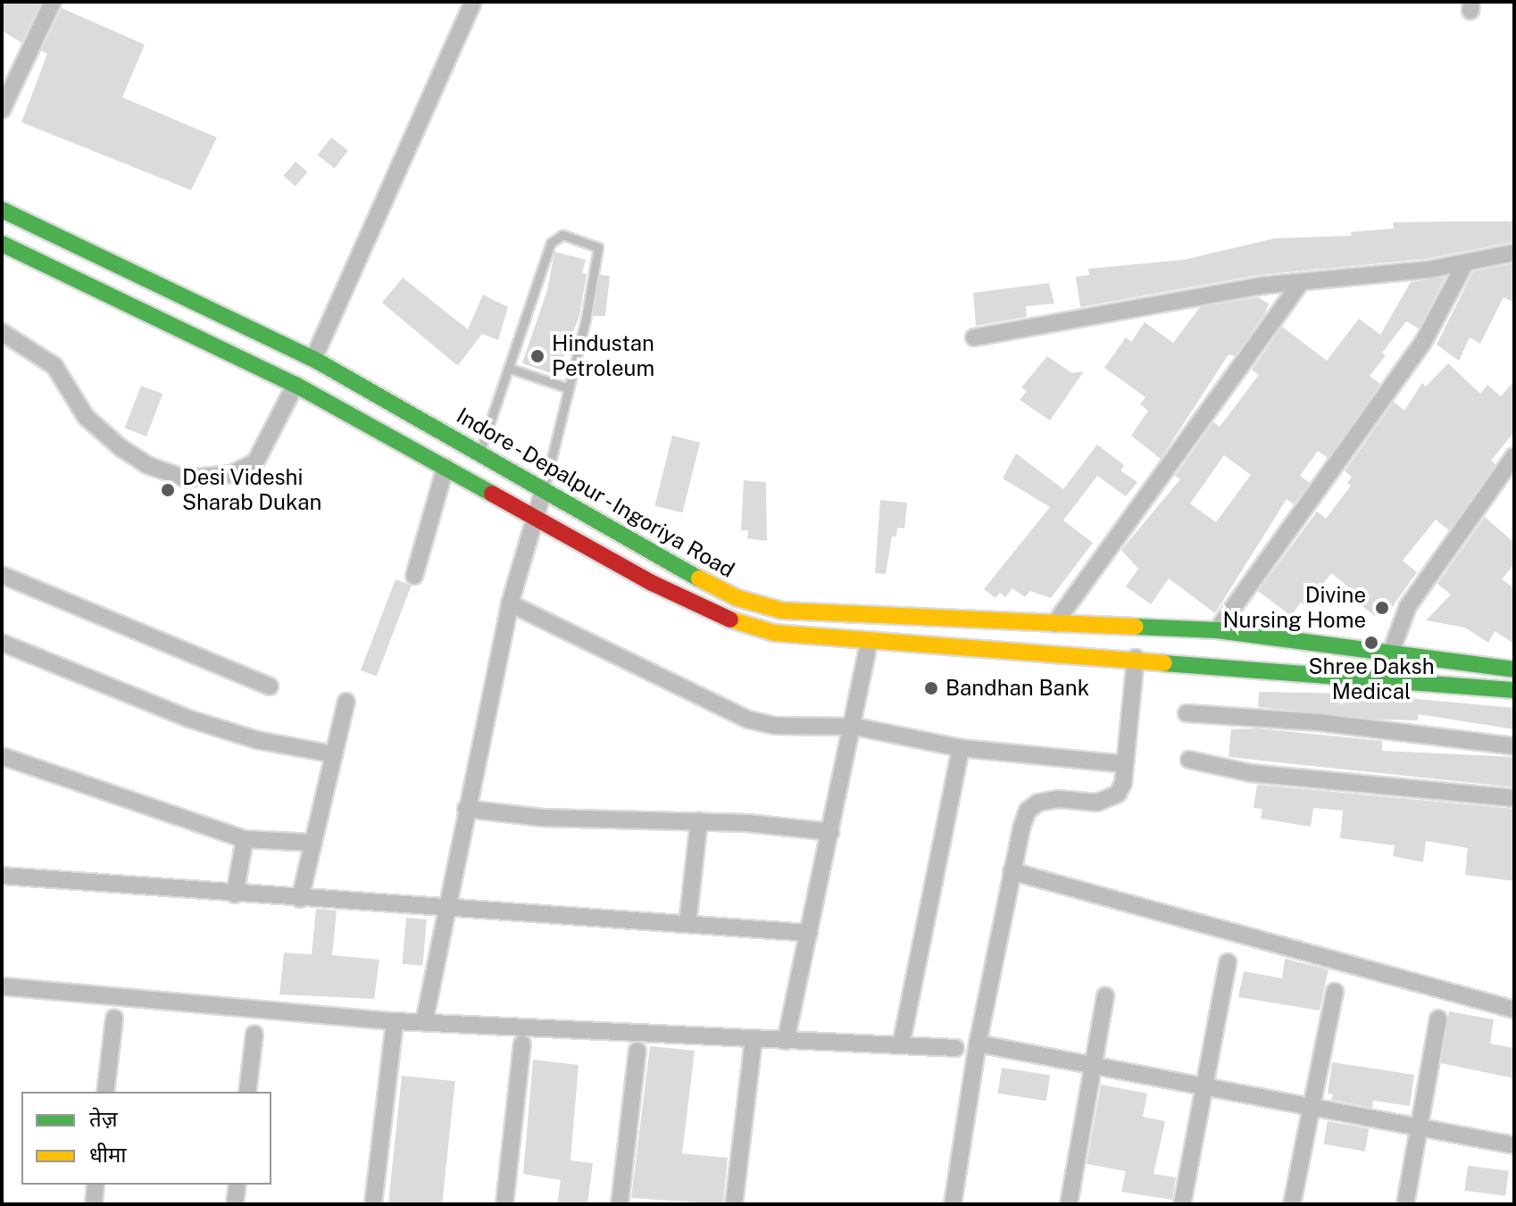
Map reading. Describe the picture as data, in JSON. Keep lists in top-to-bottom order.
{
  "streets": {
    "main road": ["Indore - Depalpur - Ingoriya Road"]
  },
  "places": [
    "Hindustan Petroleum",
    "Desi Videshi Sharab Dukan",
    "Divine Nursing Home",
    "Shree Daksh Medical",
    "Bandhan Bank"
  ],
  "legend": ["तेज़", "धीमा"]
}
